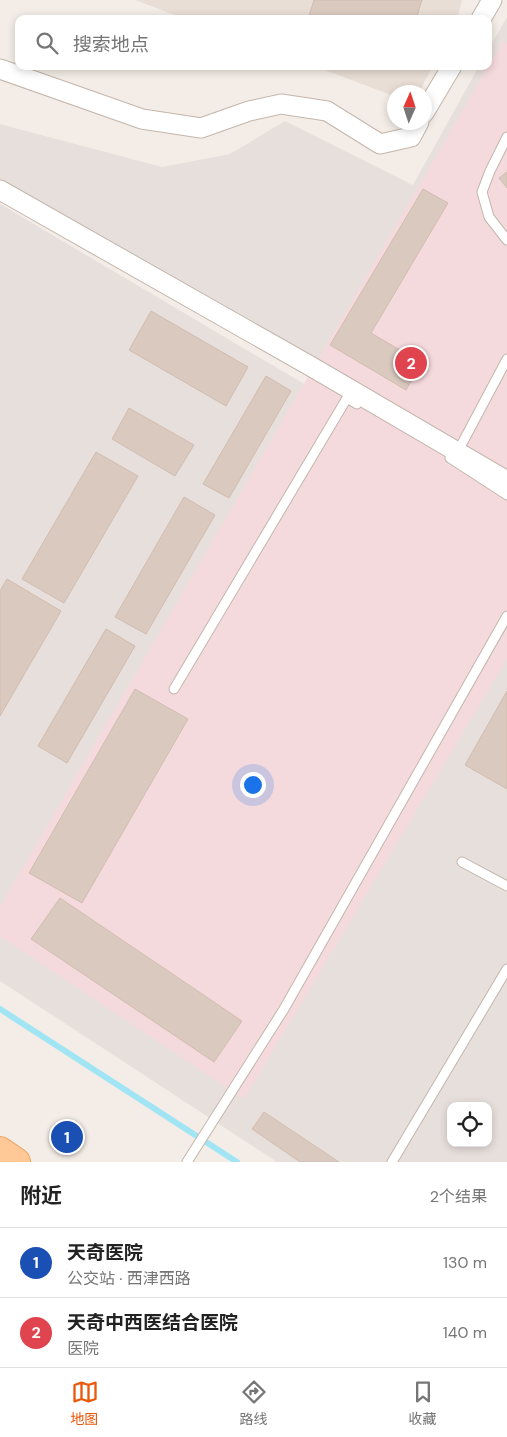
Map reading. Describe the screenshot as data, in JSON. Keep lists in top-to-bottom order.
{
  "north": "top",
  "page": {
    "search": "搜索地点",
    "pins": ["2", "1"],
    "heading": ["附近", "2个结果"],
    "list": [
      {
        "mark": "1",
        "name": "天奇医院",
        "note": "公交站 · 西津西路",
        "value": "130 m"
      },
      {
        "mark": "2",
        "name": "天奇中西医结合医院",
        "note": "医院",
        "value": "140 m"
      }
    ],
    "nav": ["地图", "路线", "收藏"]
  }
}
